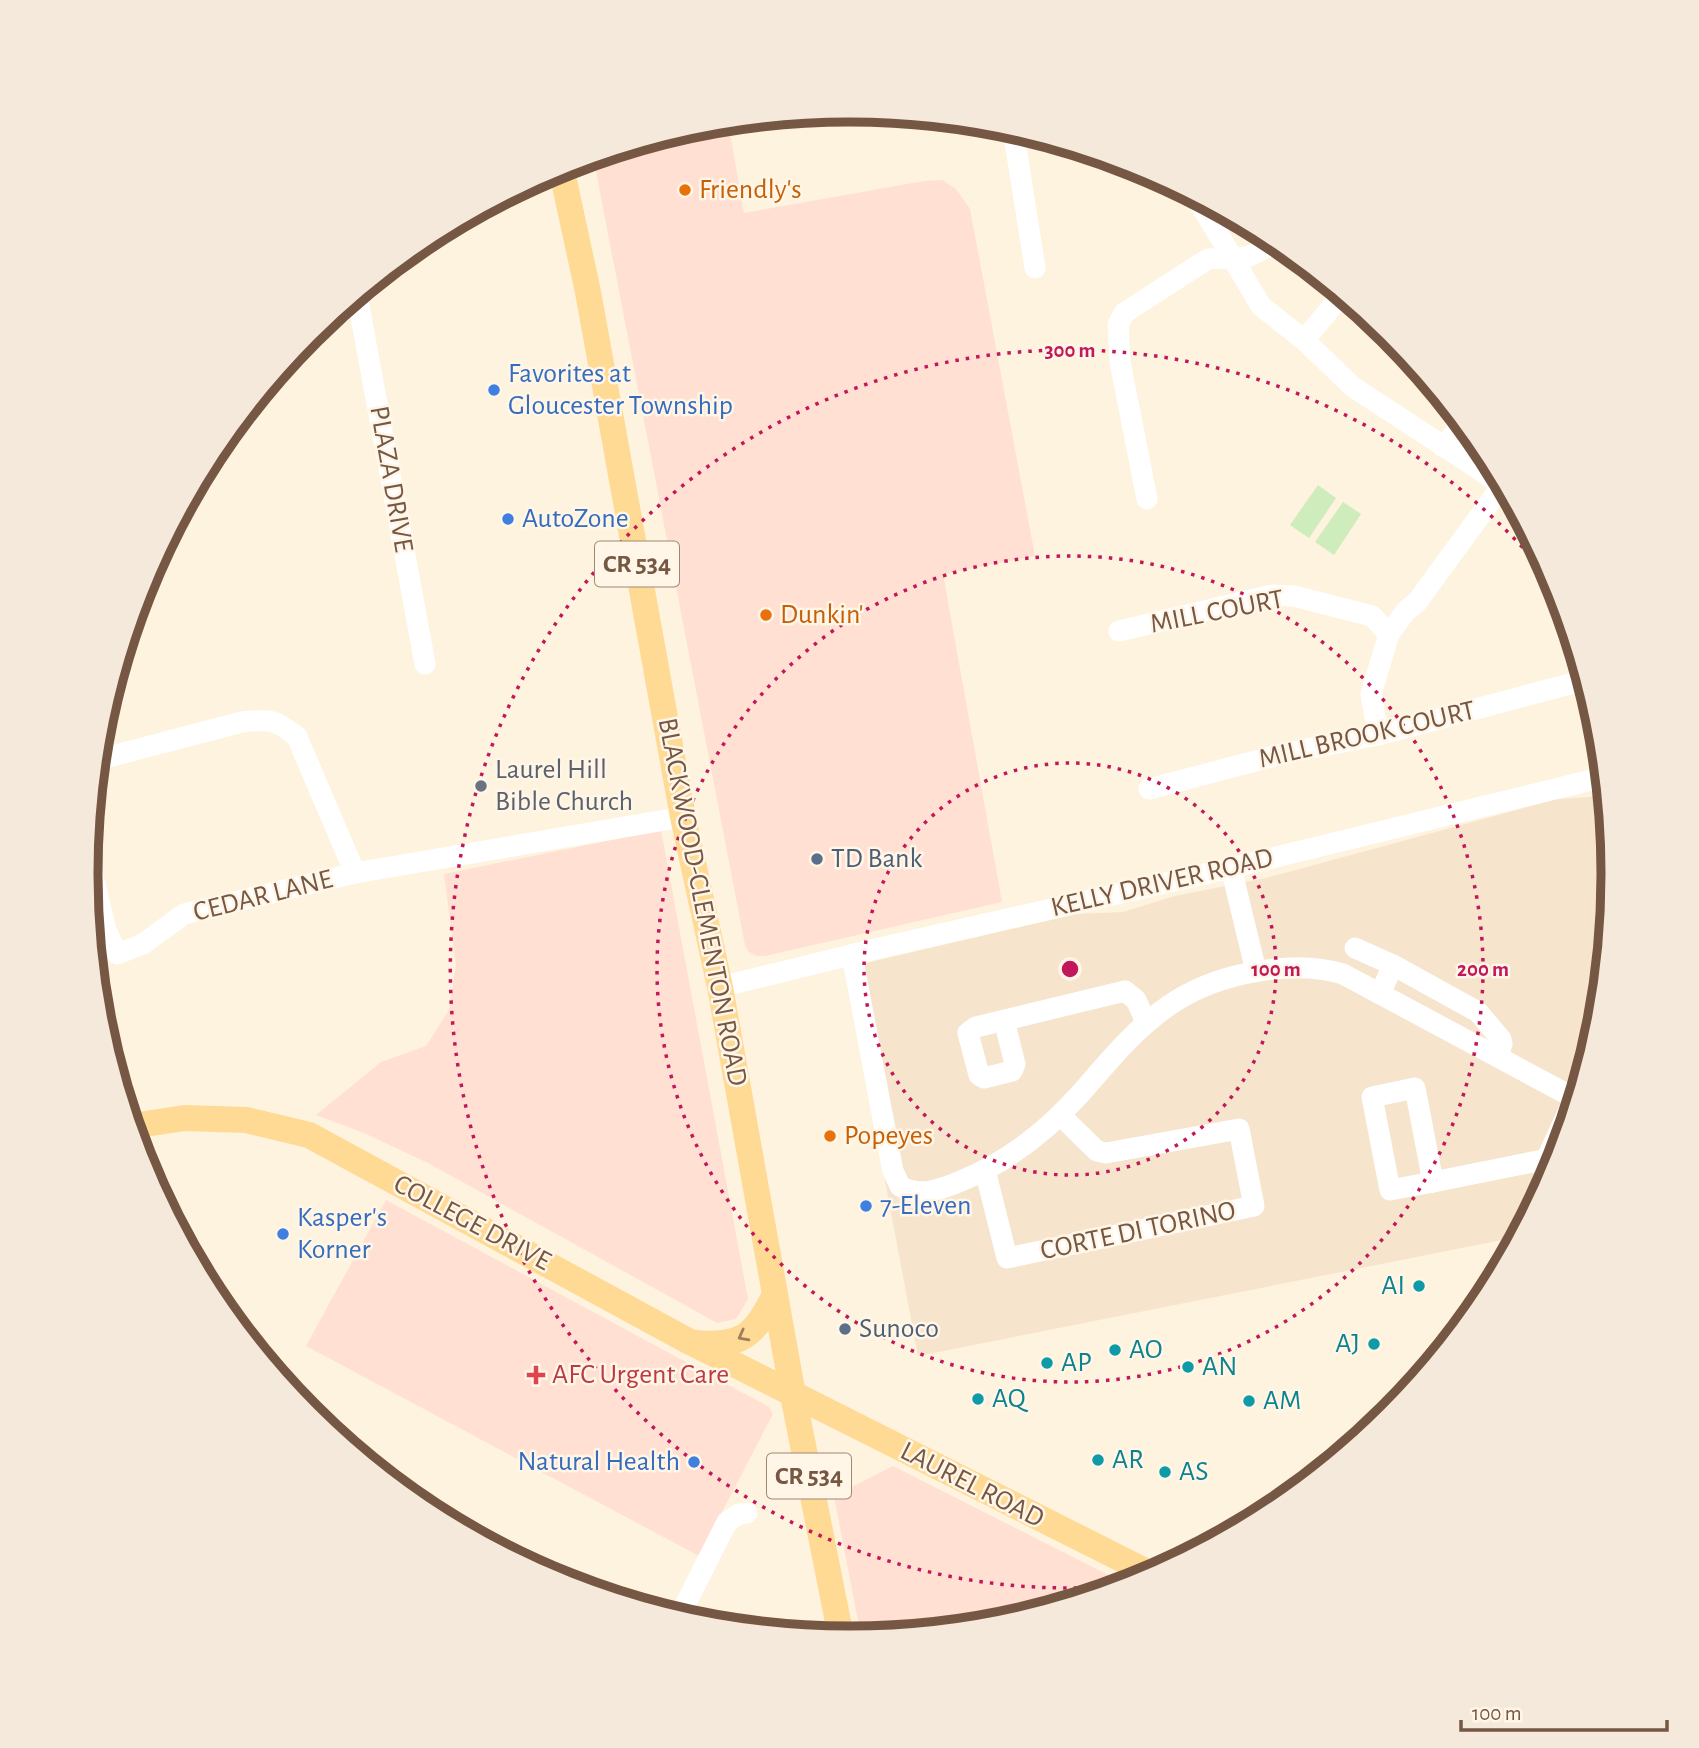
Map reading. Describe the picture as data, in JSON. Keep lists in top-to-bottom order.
{
  "streets": {
    "main road": [
      "CR 534",
      "BLACKWOOD-CLEMENTON ROAD",
      "COLLEGE DRIVE",
      "LAUREL ROAD"
    ],
    "street": [
      "PLAZA DRIVE",
      "MILL COURT",
      "MILL BROOK COURT",
      "KELLY DRIVER ROAD",
      "CEDAR LANE",
      "CORTE DI TORINO"
    ]
  },
  "crossings": [
    ["KELLY DRIVER ROAD", "BLACKWOOD-CLEMENTON ROAD"],
    ["CEDAR LANE", "BLACKWOOD-CLEMENTON ROAD"],
    ["BLACKWOOD-CLEMENTON ROAD", "COLLEGE DRIVE"],
    ["BLACKWOOD-CLEMENTON ROAD", "LAUREL ROAD"],
    ["COLLEGE DRIVE", "LAUREL ROAD"]
  ],
  "places": {
    "other": [
      "Friendly's",
      "Favorites at Gloucester Township",
      "AutoZone",
      "Dunkin'",
      "Laurel Hill Bible Church",
      "TD Bank",
      "Popeyes",
      "7-Eleven",
      "Kasper's Korner",
      "AI",
      "Sunoco",
      "AJ",
      "AO",
      "AP",
      "AN",
      "AQ",
      "AM",
      "AR",
      "Natural Health",
      "AS"
    ],
    "health": ["AFC Urgent Care"]
  },
  "scale_bar": "100 m",
  "rings": ["300 m", "100 m", "200 m"]
}
